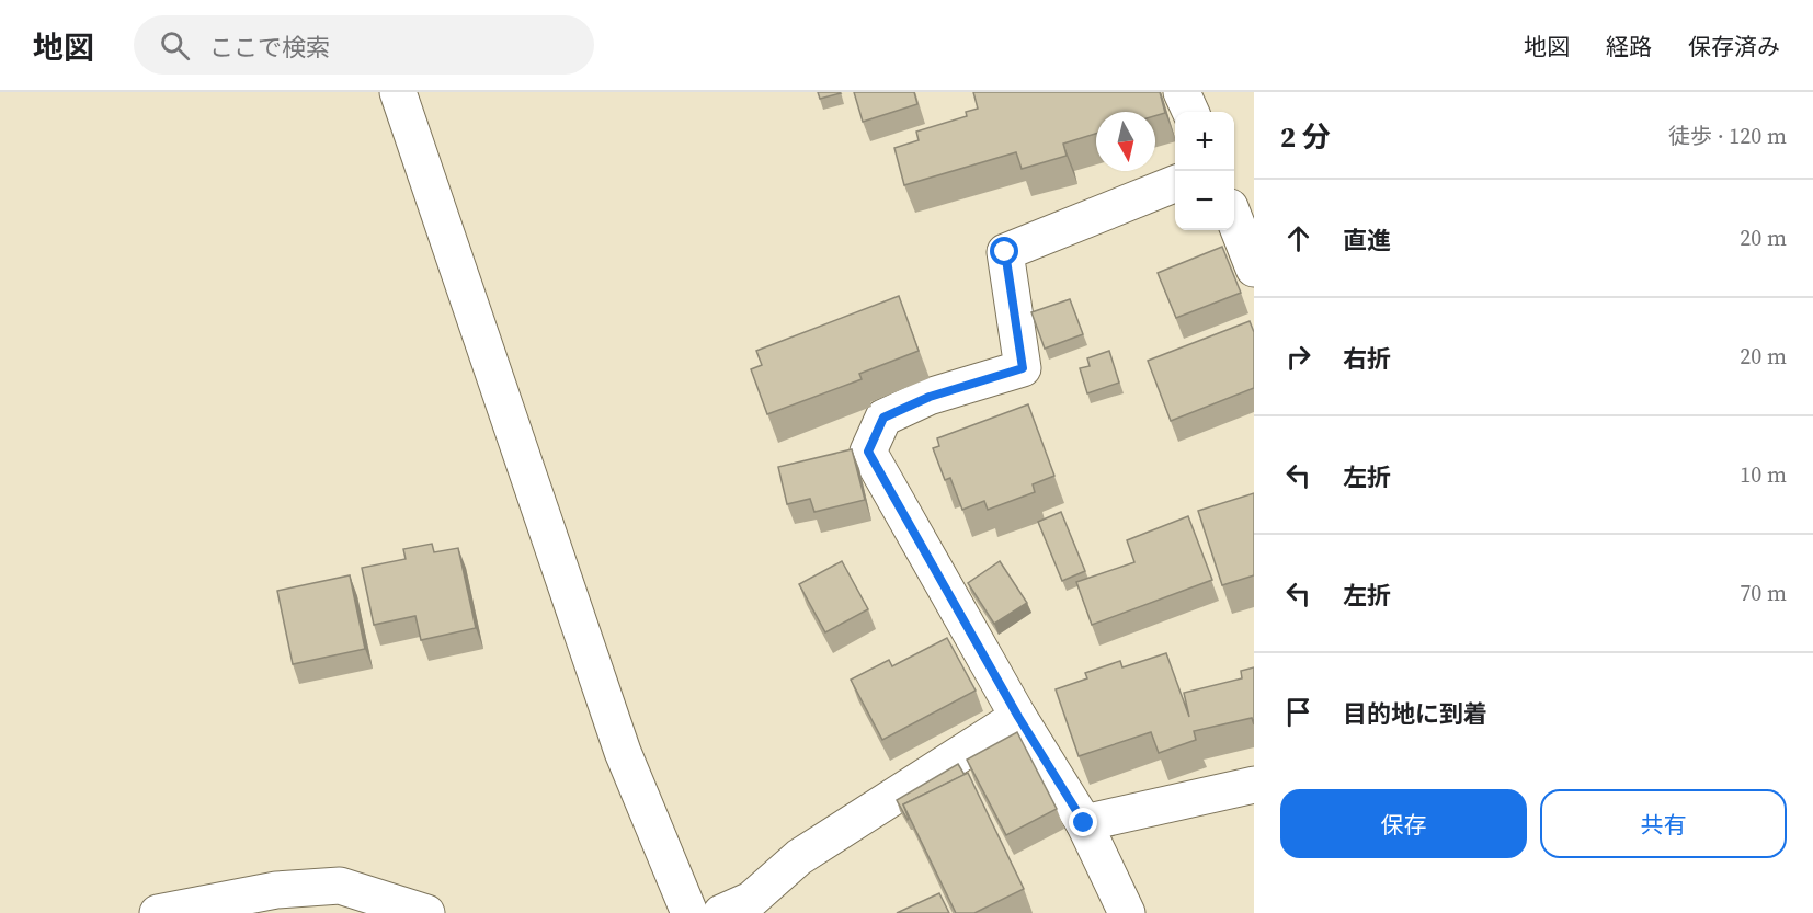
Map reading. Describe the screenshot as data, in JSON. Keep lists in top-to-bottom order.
{
  "north": "bottom",
  "page": {
    "header": "地図",
    "search": "ここで検索",
    "nav": ["地図", "経路", "保存済み"],
    "heading": ["2 分", "徒歩 · 120 m"],
    "map_buttons": ["+", "−"],
    "list": [
      ["直進", "20 m"],
      ["右折", "20 m"],
      ["左折", "10 m"],
      ["左折", "70 m"],
      "目的地に到着"
    ],
    "buttons": ["保存", "共有"]
  }
}
